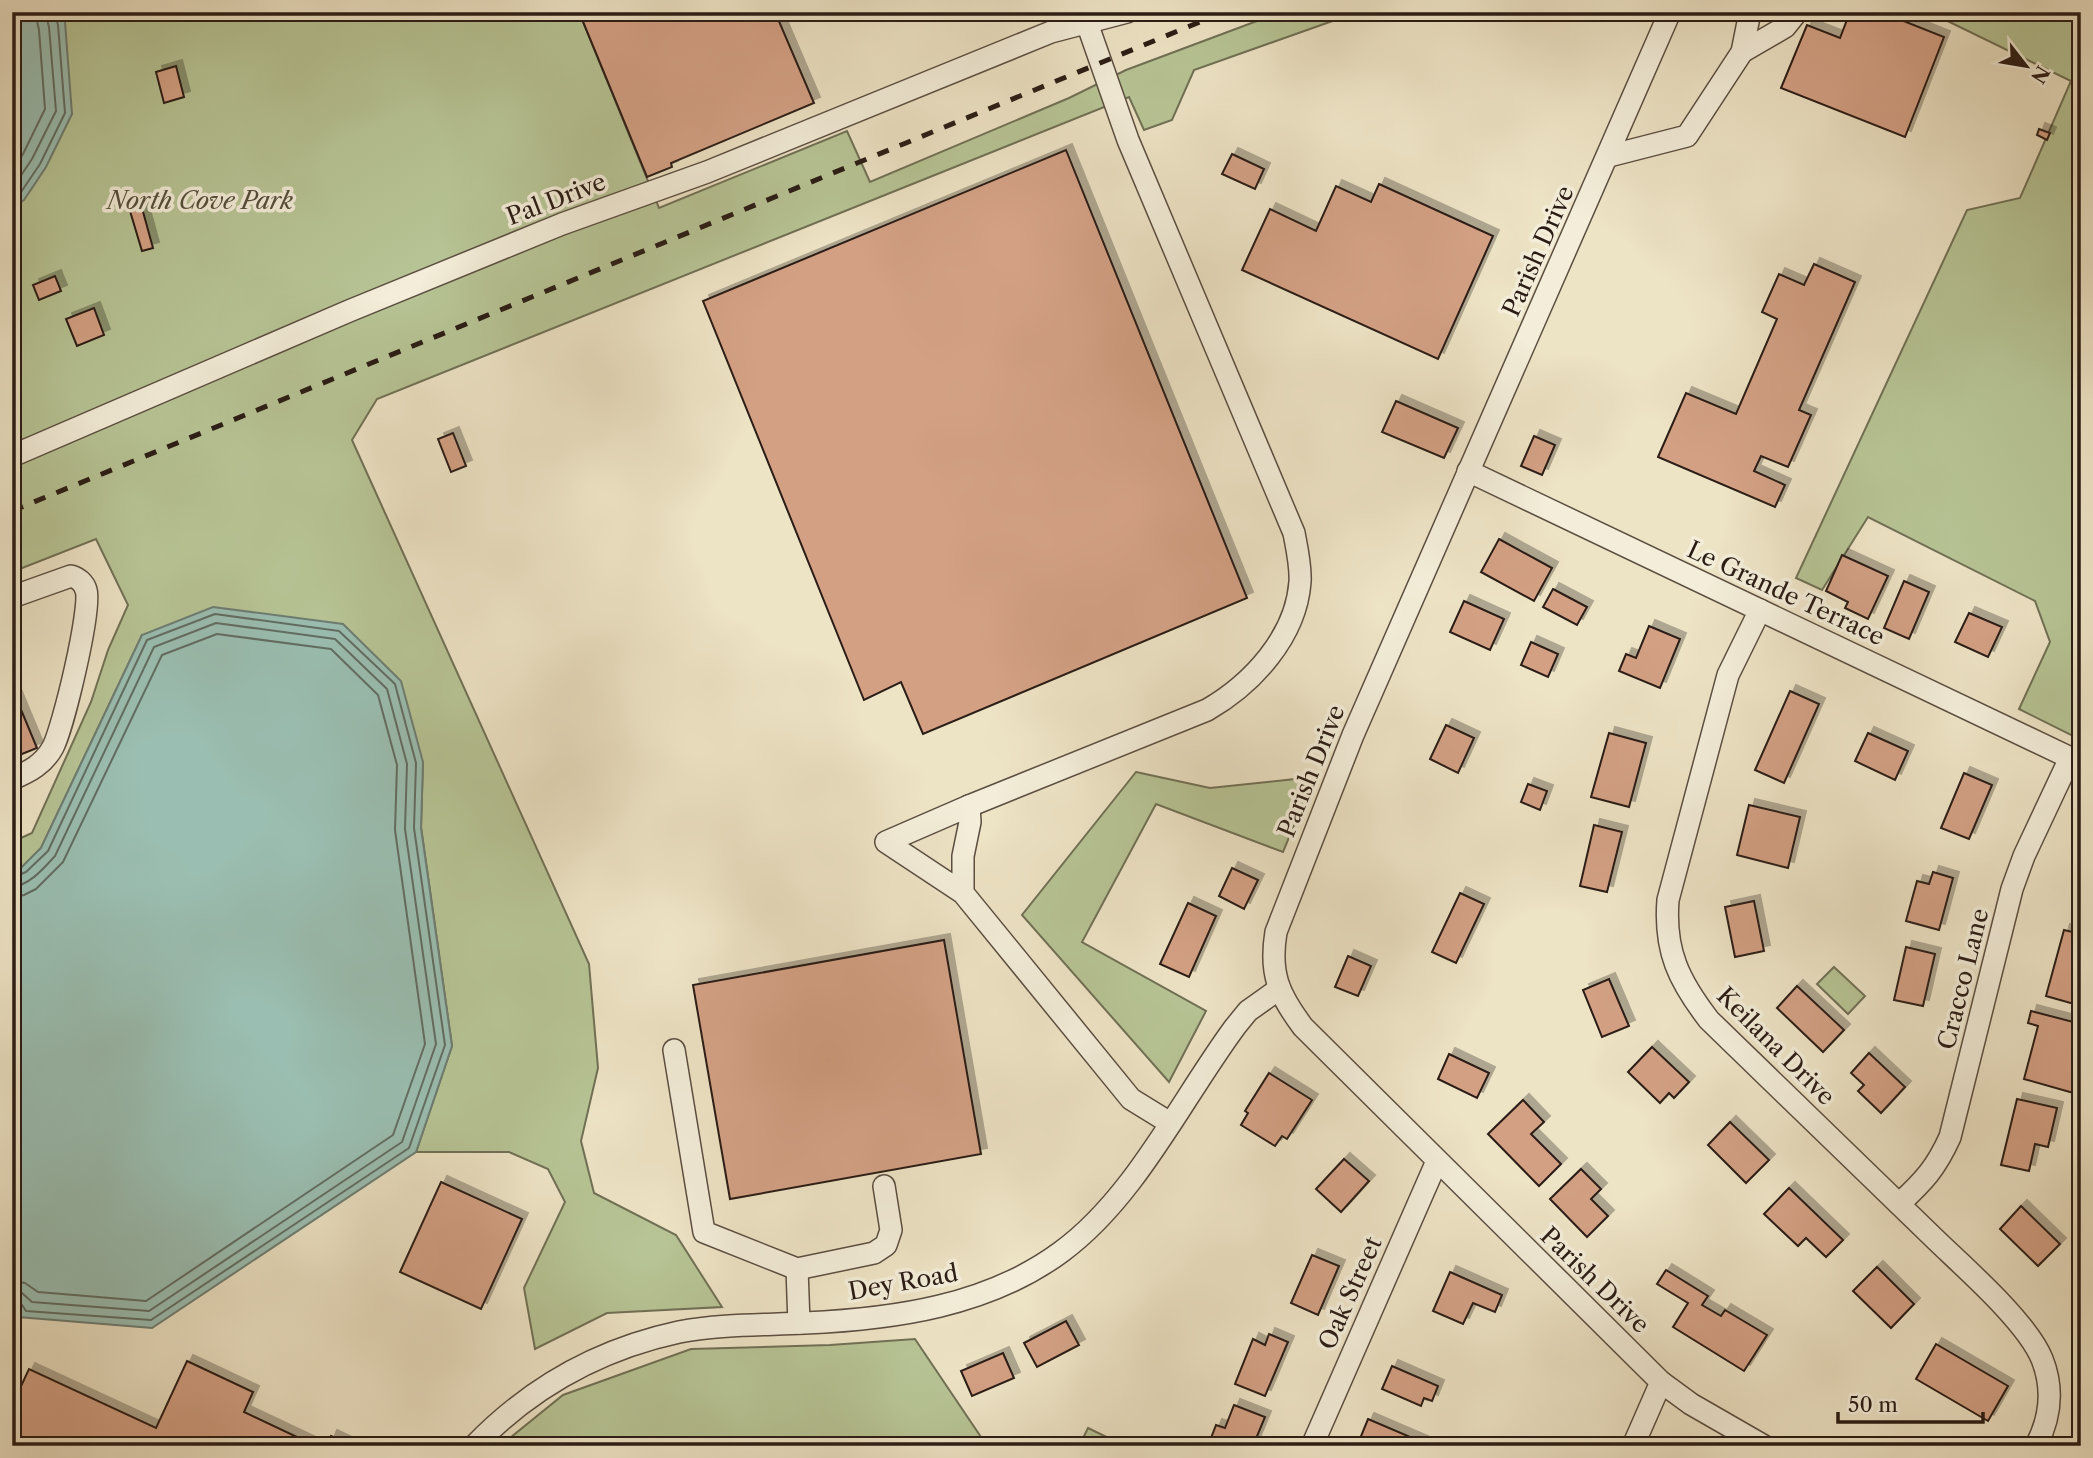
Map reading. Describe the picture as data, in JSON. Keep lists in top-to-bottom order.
{
  "streets": {
    "street": [
      "Pal Drive",
      "Parish Drive",
      "Le Grande Terrace",
      "Cracco Lane",
      "Keilana Drive",
      "Dey Road",
      "Oak Street"
    ]
  },
  "crossings": [
    ["Parish Drive", "Le Grande Terrace"],
    ["Parish Drive", "Dey Road"],
    ["Parish Drive", "Oak Street"],
    ["Le Grande Terrace", "Cracco Lane"],
    ["Le Grande Terrace", "Keilana Drive"],
    ["Cracco Lane", "Keilana Drive"]
  ],
  "parks": ["North Cove Park"],
  "scale_bar": "50 m",
  "north": "bottom right"
}
